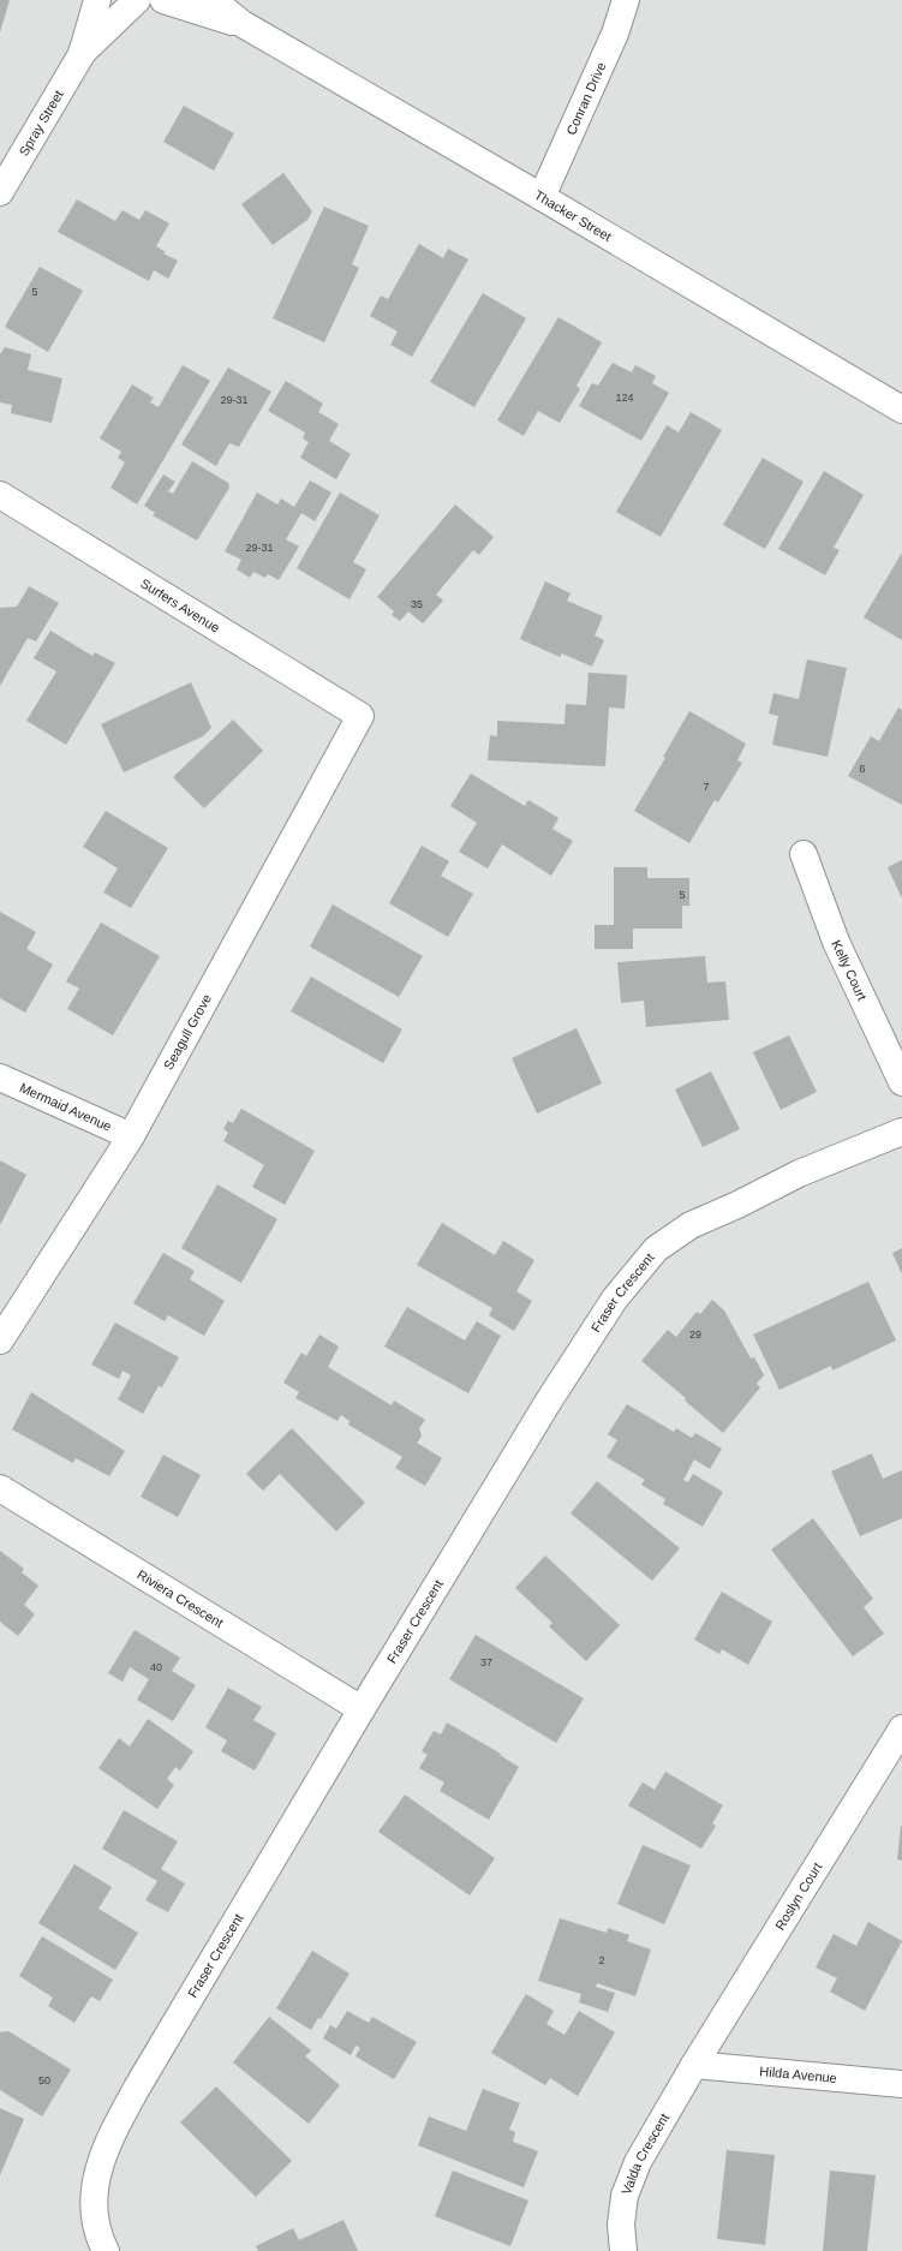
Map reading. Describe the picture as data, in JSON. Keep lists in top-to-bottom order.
{
  "streets": {
    "street": [
      "Conran Drive",
      "Spray Street",
      "Thacker Street",
      "Surfers Avenue",
      "Kelly Court",
      "Seagull Grove",
      "Mermaid Avenue",
      "Fraser Crescent",
      "Riviera Crescent",
      "Roslyn Court",
      "Hilda Avenue",
      "Valda Crescent"
    ]
  },
  "crossings": [
    ["Conran Drive", "Thacker Street"],
    ["Surfers Avenue", "Seagull Grove"],
    ["Seagull Grove", "Mermaid Avenue"],
    ["Fraser Crescent", "Riviera Crescent"],
    ["Roslyn Court", "Hilda Avenue"],
    ["Roslyn Court", "Valda Crescent"],
    ["Hilda Avenue", "Valda Crescent"]
  ],
  "house_numbers": [
    "5",
    "124",
    "29-31",
    "29-31",
    "35",
    "6",
    "7",
    "5",
    "29",
    "37",
    "40",
    "2",
    "50"
  ]
}
